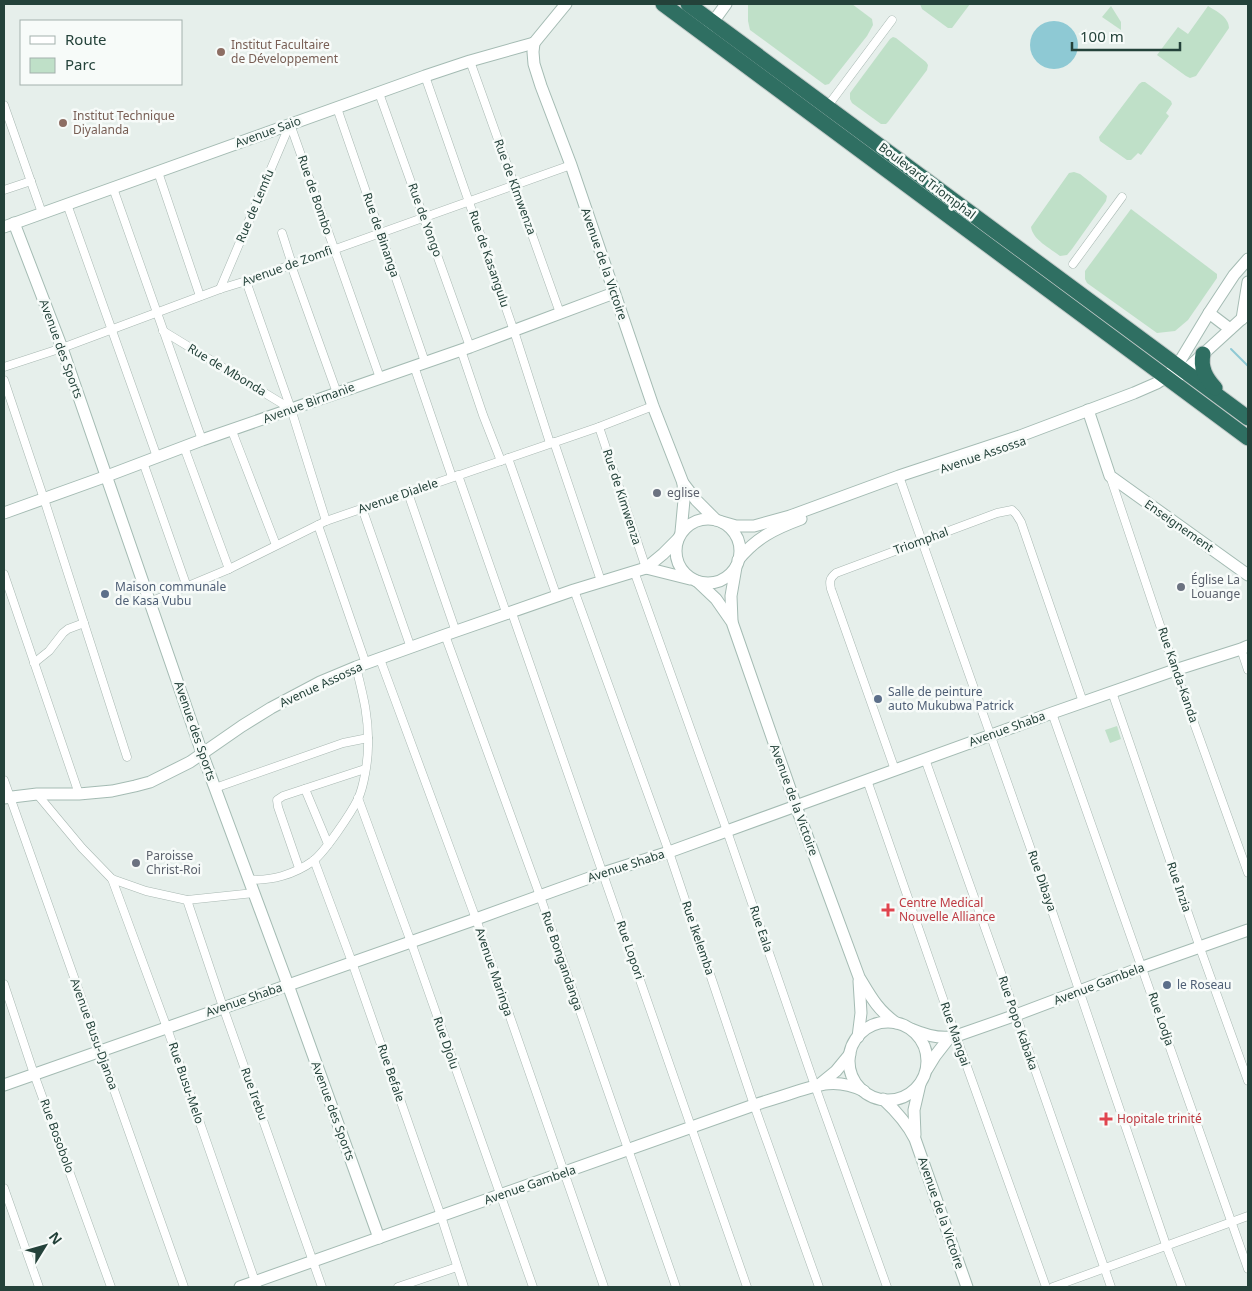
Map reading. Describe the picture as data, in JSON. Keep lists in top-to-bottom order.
{
  "streets": {
    "highway": ["Boulevard Triomphal"],
    "street": [
      "Avenue Saio",
      "Rue de KImwenza",
      "Rue de Bombo",
      "Rue de Lemfu",
      "Rue de Yongo",
      "Rue de Binanga",
      "Rue de Kasangulu",
      "Avenue de la Victoire",
      "Avenue de Zomfi",
      "Avenue des Sports",
      "Rue de Mbonda",
      "Avenue Birmanie",
      "Avenue Assossa",
      "Avenue Dialele",
      "Rue de Kimwenza",
      "Enseignement",
      "Triomphal",
      "Rue Kanda-Kanda",
      "Avenue Shaba",
      "Rue Dibaya",
      "Rue Inzia",
      "Rue Eala",
      "Rue Ikelemba",
      "Rue Lopori",
      "Rue Bongandanga",
      "Avenue Maringa",
      "Avenue Gambela",
      "Rue Lodja",
      "Rue Popo Kabaka",
      "Avenue Busu-Djanoa",
      "Rue Mangai",
      "Rue Djolu",
      "Rue Befale",
      "Rue Busu-Melo",
      "Rue Irebu",
      "Rue Bosobolo"
    ]
  },
  "crossings": [
    ["Avenue Saio", "Rue de KImwenza"],
    ["Avenue Saio", "Rue de Bombo"],
    ["Avenue Saio", "Rue de Lemfu"],
    ["Avenue Saio", "Rue de Yongo"],
    ["Avenue Saio", "Rue de Binanga"],
    ["Avenue Saio", "Rue de Kasangulu"],
    ["Avenue Saio", "Avenue de la Victoire"],
    ["Avenue Saio", "Avenue des Sports"],
    ["Boulevard Triomphal", "Avenue Assossa"],
    ["Rue de KImwenza", "Avenue de Zomfi"],
    ["Rue de KImwenza", "Avenue Birmanie"],
    ["Rue de Bombo", "Rue de Lemfu"],
    ["Rue de Bombo", "Avenue de Zomfi"],
    ["Rue de Bombo", "Avenue Birmanie"],
    ["Rue de Lemfu", "Avenue de Zomfi"],
    ["Rue de Yongo", "Avenue de Zomfi"],
    ["Rue de Yongo", "Avenue Birmanie"],
    ["Rue de Yongo", "Avenue Assossa"],
    ["Rue de Yongo", "Avenue Dialele"],
    ["Rue de Binanga", "Avenue de Zomfi"],
    ["Rue de Binanga", "Avenue Birmanie"],
    ["Rue de Binanga", "Avenue Assossa"],
    ["Rue de Binanga", "Avenue Dialele"],
    ["Rue de Binanga", "Rue Lopori"],
    ["Rue de Kasangulu", "Avenue de Zomfi"],
    ["Rue de Kasangulu", "Avenue Birmanie"],
    ["Rue de Kasangulu", "Avenue Assossa"],
    ["Rue de Kasangulu", "Avenue Dialele"],
    ["Avenue de la Victoire", "Avenue de Zomfi"],
    ["Avenue de la Victoire", "Avenue Birmanie"],
    ["Avenue de la Victoire", "Avenue Dialele"],
    ["Avenue de la Victoire", "Avenue Shaba"],
    ["Avenue de Zomfi", "Avenue des Sports"],
    ["Avenue des Sports", "Avenue Birmanie"],
    ["Avenue des Sports", "Avenue Assossa"],
    ["Avenue des Sports", "Avenue Dialele"],
    ["Avenue des Sports", "Avenue Shaba"],
    ["Avenue des Sports", "Avenue Gambela"],
    ["Rue de Mbonda", "Avenue Birmanie"],
    ["Avenue Assossa", "Rue de Kimwenza"],
    ["Avenue Assossa", "Rue Dibaya"],
    ["Avenue Assossa", "Rue Eala"],
    ["Avenue Assossa", "Rue Ikelemba"],
    ["Avenue Assossa", "Rue Lopori"],
    ["Avenue Assossa", "Rue Bongandanga"],
    ["Avenue Assossa", "Avenue Maringa"],
    ["Avenue Assossa", "Avenue Busu-Djanoa"],
    ["Avenue Dialele", "Rue de Kimwenza"],
    ["Avenue Dialele", "Rue Bongandanga"],
    ["Enseignement", "Rue Kanda-Kanda"],
    ["Triomphal", "Avenue Shaba"],
    ["Triomphal", "Rue Dibaya"],
    ["Rue Kanda-Kanda", "Avenue Shaba"],
    ["Avenue Shaba", "Rue Dibaya"],
    ["Avenue Shaba", "Rue Inzia"],
    ["Avenue Shaba", "Rue Eala"],
    ["Avenue Shaba", "Rue Ikelemba"],
    ["Avenue Shaba", "Rue Lopori"],
    ["Avenue Shaba", "Rue Bongandanga"],
    ["Avenue Shaba", "Avenue Maringa"],
    ["Avenue Shaba", "Rue Lodja"],
    ["Avenue Shaba", "Rue Popo Kabaka"],
    ["Avenue Shaba", "Avenue Busu-Djanoa"],
    ["Avenue Shaba", "Rue Mangai"],
    ["Avenue Shaba", "Rue Djolu"],
    ["Avenue Shaba", "Rue Befale"],
    ["Avenue Shaba", "Rue Busu-Melo"],
    ["Avenue Shaba", "Rue Irebu"],
    ["Avenue Shaba", "Rue Bosobolo"],
    ["Rue Dibaya", "Avenue Gambela"],
    ["Rue Inzia", "Avenue Gambela"],
    ["Rue Eala", "Avenue Gambela"],
    ["Rue Ikelemba", "Avenue Gambela"],
    ["Rue Lopori", "Avenue Gambela"],
    ["Rue Bongandanga", "Avenue Gambela"],
    ["Avenue Maringa", "Avenue Gambela"],
    ["Avenue Gambela", "Rue Lodja"],
    ["Avenue Gambela", "Rue Popo Kabaka"],
    ["Avenue Gambela", "Rue Mangai"],
    ["Avenue Gambela", "Rue Djolu"],
    ["Avenue Gambela", "Rue Befale"],
    ["Avenue Gambela", "Rue Busu-Melo"],
    ["Avenue Gambela", "Rue Irebu"]
  ],
  "places": {
    "other": [
      "Institut Facultaire de Développement",
      "Institut Technique Diyalanda",
      "eglise",
      "Église La Louange",
      "Maison communale de Kasa Vubu",
      "Salle de peinture auto Mukubwa Patrick",
      "Paroisse Christ-Roi",
      "le Roseau"
    ],
    "health": ["Centre Medical Nouvelle Alliance", "Hopitale trinité"]
  },
  "legend": ["Route", "Parc"],
  "scale_bar": "100 m",
  "north": "top right"
}
